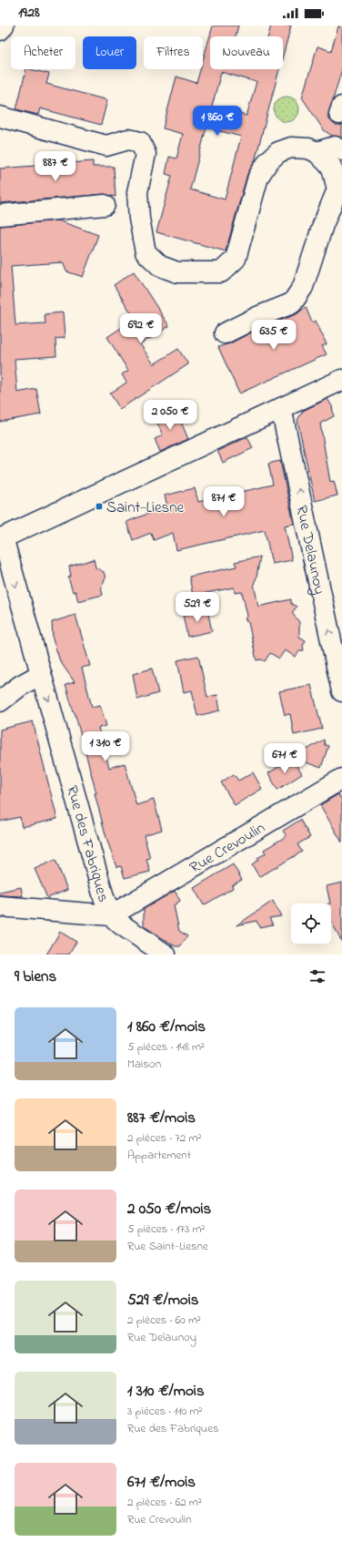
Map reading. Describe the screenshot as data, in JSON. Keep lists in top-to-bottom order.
{
  "streets": {
    "street": ["Rue Delaunoy", "Rue des Fabriques", "Rue Crevoulin"]
  },
  "crossings": [
    ["Rue des Fabriques", "Rue Crevoulin"]
  ],
  "one_way": ["Rue Delaunoy", "Rue des Fabriques"],
  "places": {
    "transit": ["Saint-Liesne"]
  },
  "page": {
    "status": "19:28",
    "chip": [
      "Acheter",
      "Louer",
      "Filtres",
      "Nouveau"
    ],
    "price": [
      "1 860 €",
      "887 €",
      "692 €",
      "635 €",
      "2 050 €",
      "871 €",
      "529 €",
      "1 310 €",
      "671 €"
    ],
    "heading": "9 biens",
    "list": [
      {
        "name": "1 860 €/mois",
        "note": "5 pièces · 148 m² · Maison"
      },
      {
        "name": "887 €/mois",
        "note": "2 pièces · 72 m² · Appartement"
      },
      {
        "name": "2 050 €/mois",
        "note": "5 pièces · 173 m² · Rue Saint-Liesne"
      },
      {
        "name": "529 €/mois",
        "note": "2 pièces · 60 m² · Rue Delaunoy"
      },
      {
        "name": "1 310 €/mois",
        "note": "3 pièces · 110 m² · Rue des Fabriques"
      },
      {
        "name": "671 €/mois",
        "note": "2 pièces · 62 m² · Rue Crevoulin"
      }
    ]
  }
}
